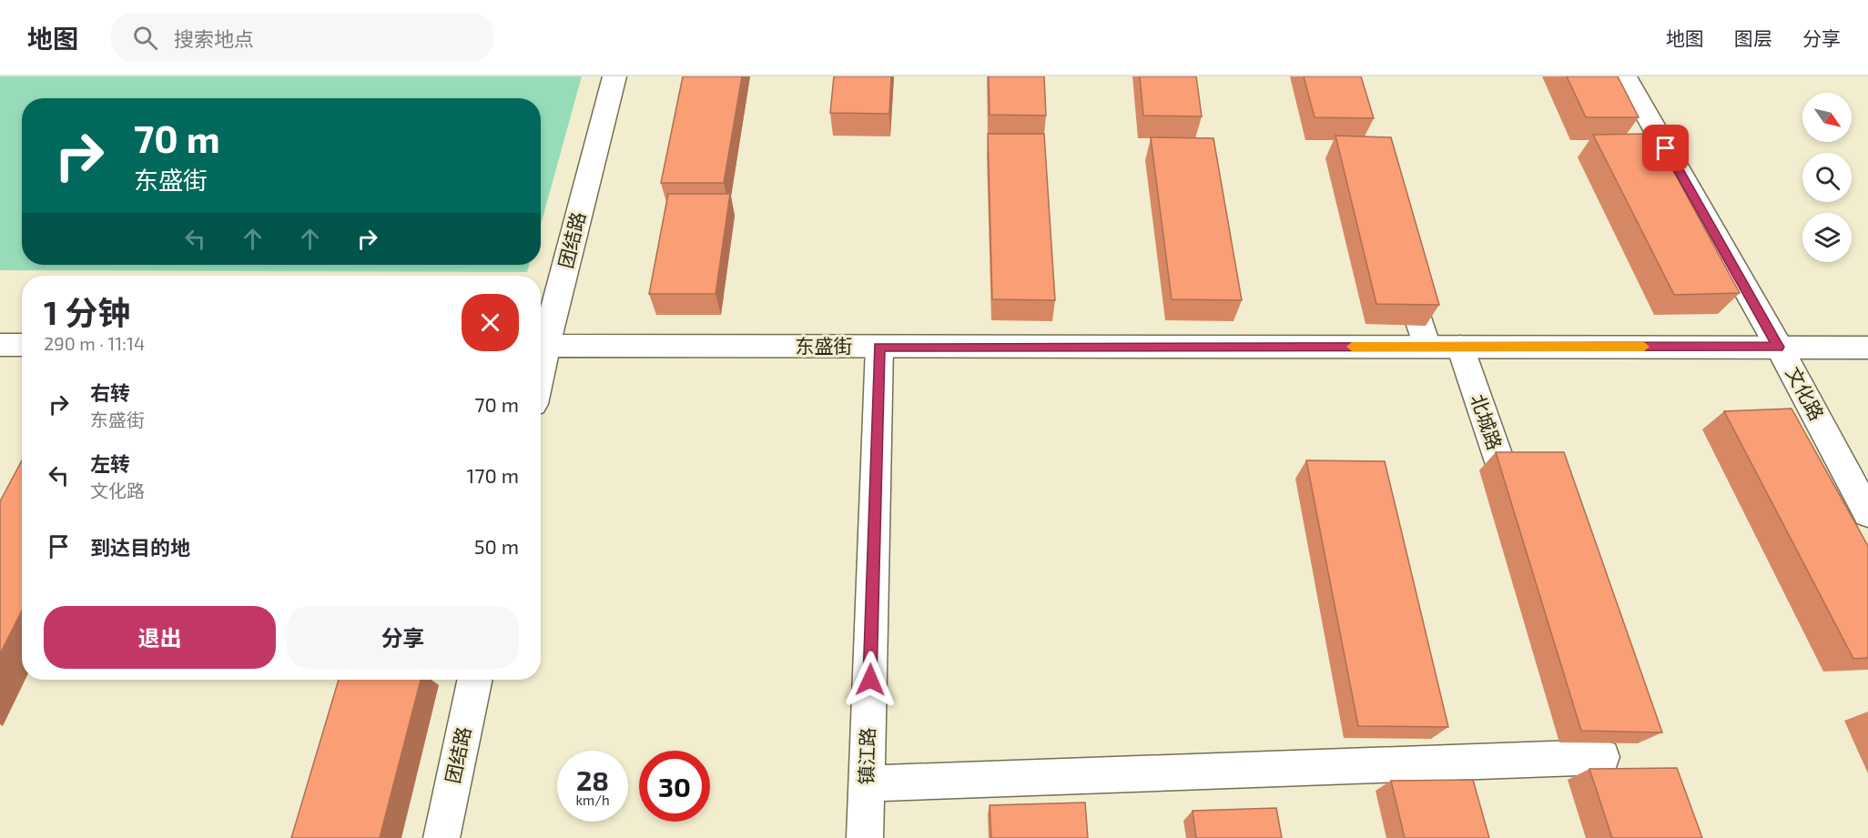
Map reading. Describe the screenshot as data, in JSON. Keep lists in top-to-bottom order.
{
  "streets": {
    "street": [
      "团结路",
      "东盛街",
      "文化路",
      "北城路",
      "镇江路"
    ]
  },
  "crossings": [
    ["东盛街", "文化路"],
    ["东盛街", "北城路"],
    ["东盛街", "镇江路"]
  ],
  "north": "bottom right",
  "page": {
    "header": "地图",
    "search": "搜索地点",
    "nav": ["地图", "图层", "分享"],
    "turn": ["70 m", "东盛街"],
    "heading": ["1 分钟", "290 m · 11:14"],
    "list": [
      {
        "name": "右转",
        "note": "东盛街",
        "value": "70 m"
      },
      {
        "name": "左转",
        "note": "文化路",
        "value": "170 m"
      },
      {
        "name": "到达目的地",
        "value": "50 m"
      }
    ],
    "buttons": ["退出", "分享"],
    "speed": "28 km/h",
    "limit": "30"
  }
}
